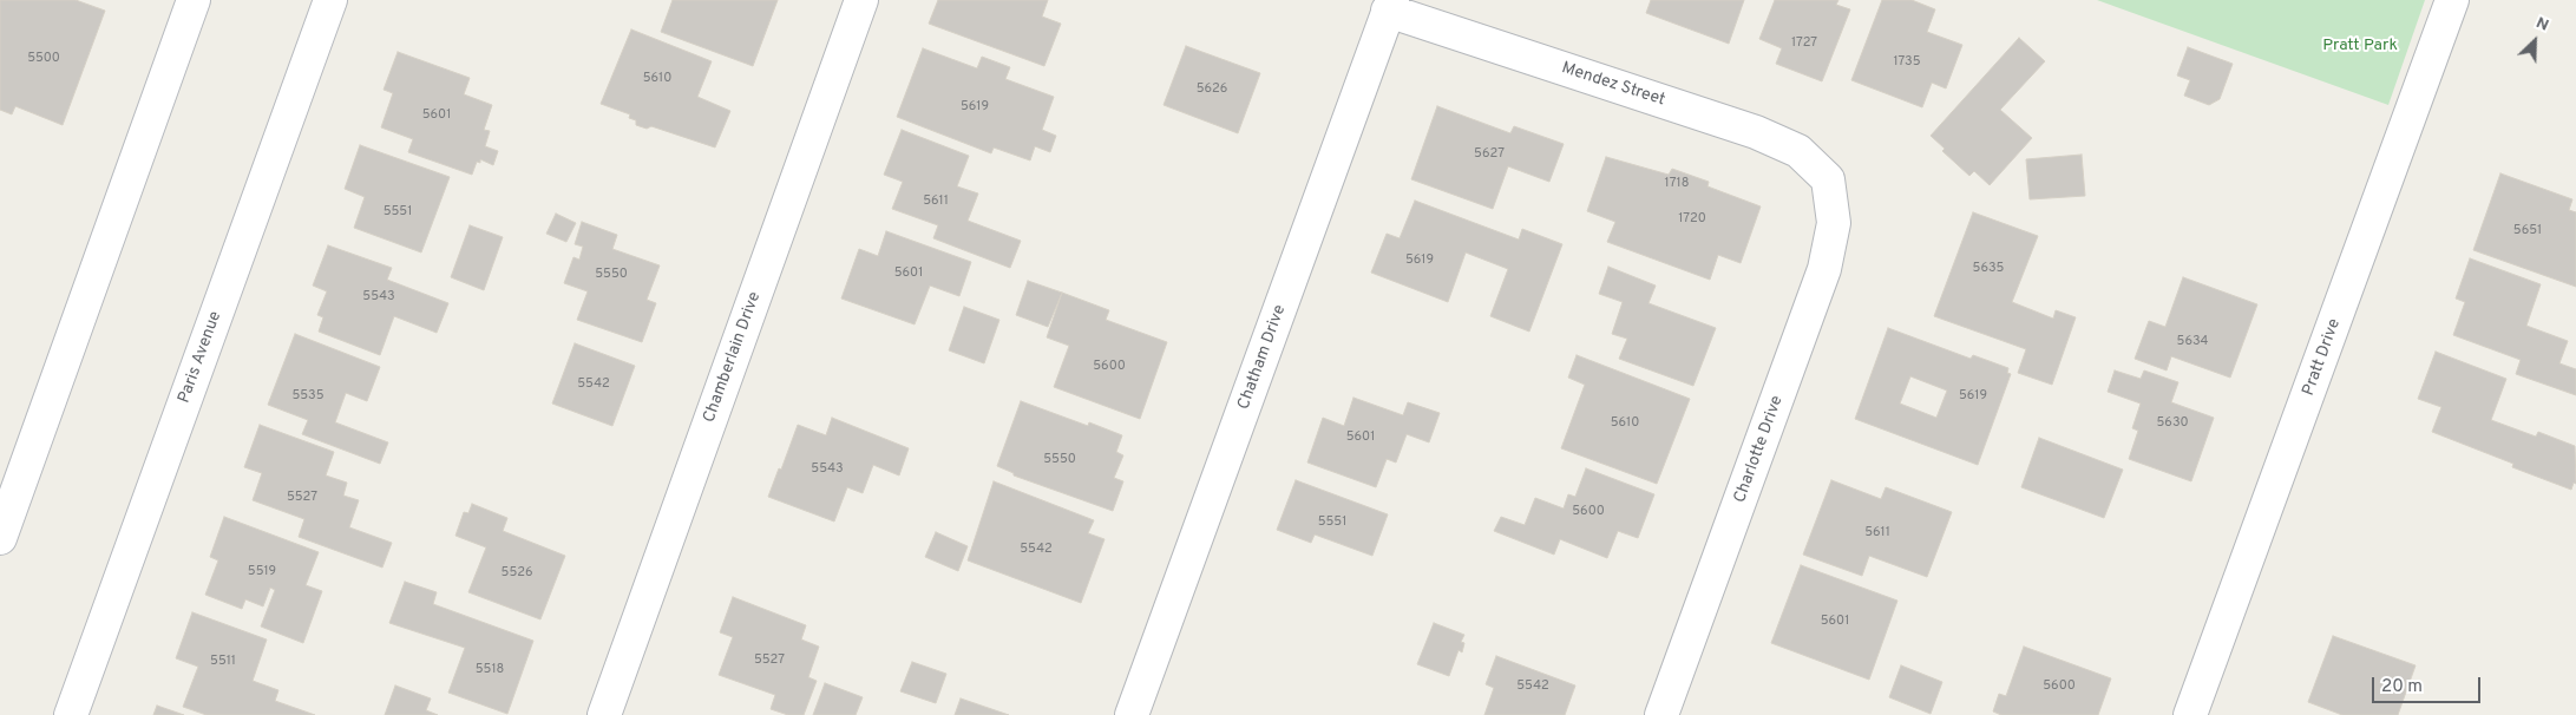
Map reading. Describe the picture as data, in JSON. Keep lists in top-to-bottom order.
{
  "streets": {
    "street": [
      "Mendez Street",
      "Paris Avenue",
      "Chamberlain Drive",
      "Chatham Drive",
      "Pratt Drive",
      "Charlotte Drive"
    ]
  },
  "crossings": [
    ["Mendez Street", "Chatham Drive"],
    ["Mendez Street", "Charlotte Drive"]
  ],
  "parks": ["Pratt Park"],
  "house_numbers": [
    "1727",
    "5500",
    "1735",
    "5610",
    "5626",
    "5619",
    "5601",
    "5627",
    "1718",
    "5611",
    "5551",
    "1720",
    "5651",
    "5619",
    "5635",
    "5601",
    "5550",
    "5543",
    "5634",
    "5600",
    "5542",
    "5535",
    "5619",
    "5610",
    "5630",
    "5601",
    "5550",
    "5543",
    "5527",
    "5600",
    "5551",
    "5611",
    "5542",
    "5519",
    "5526",
    "5601",
    "5527",
    "5511",
    "5518",
    "5542",
    "5600"
  ],
  "scale_bar": "20 m",
  "north": "top right"
}
